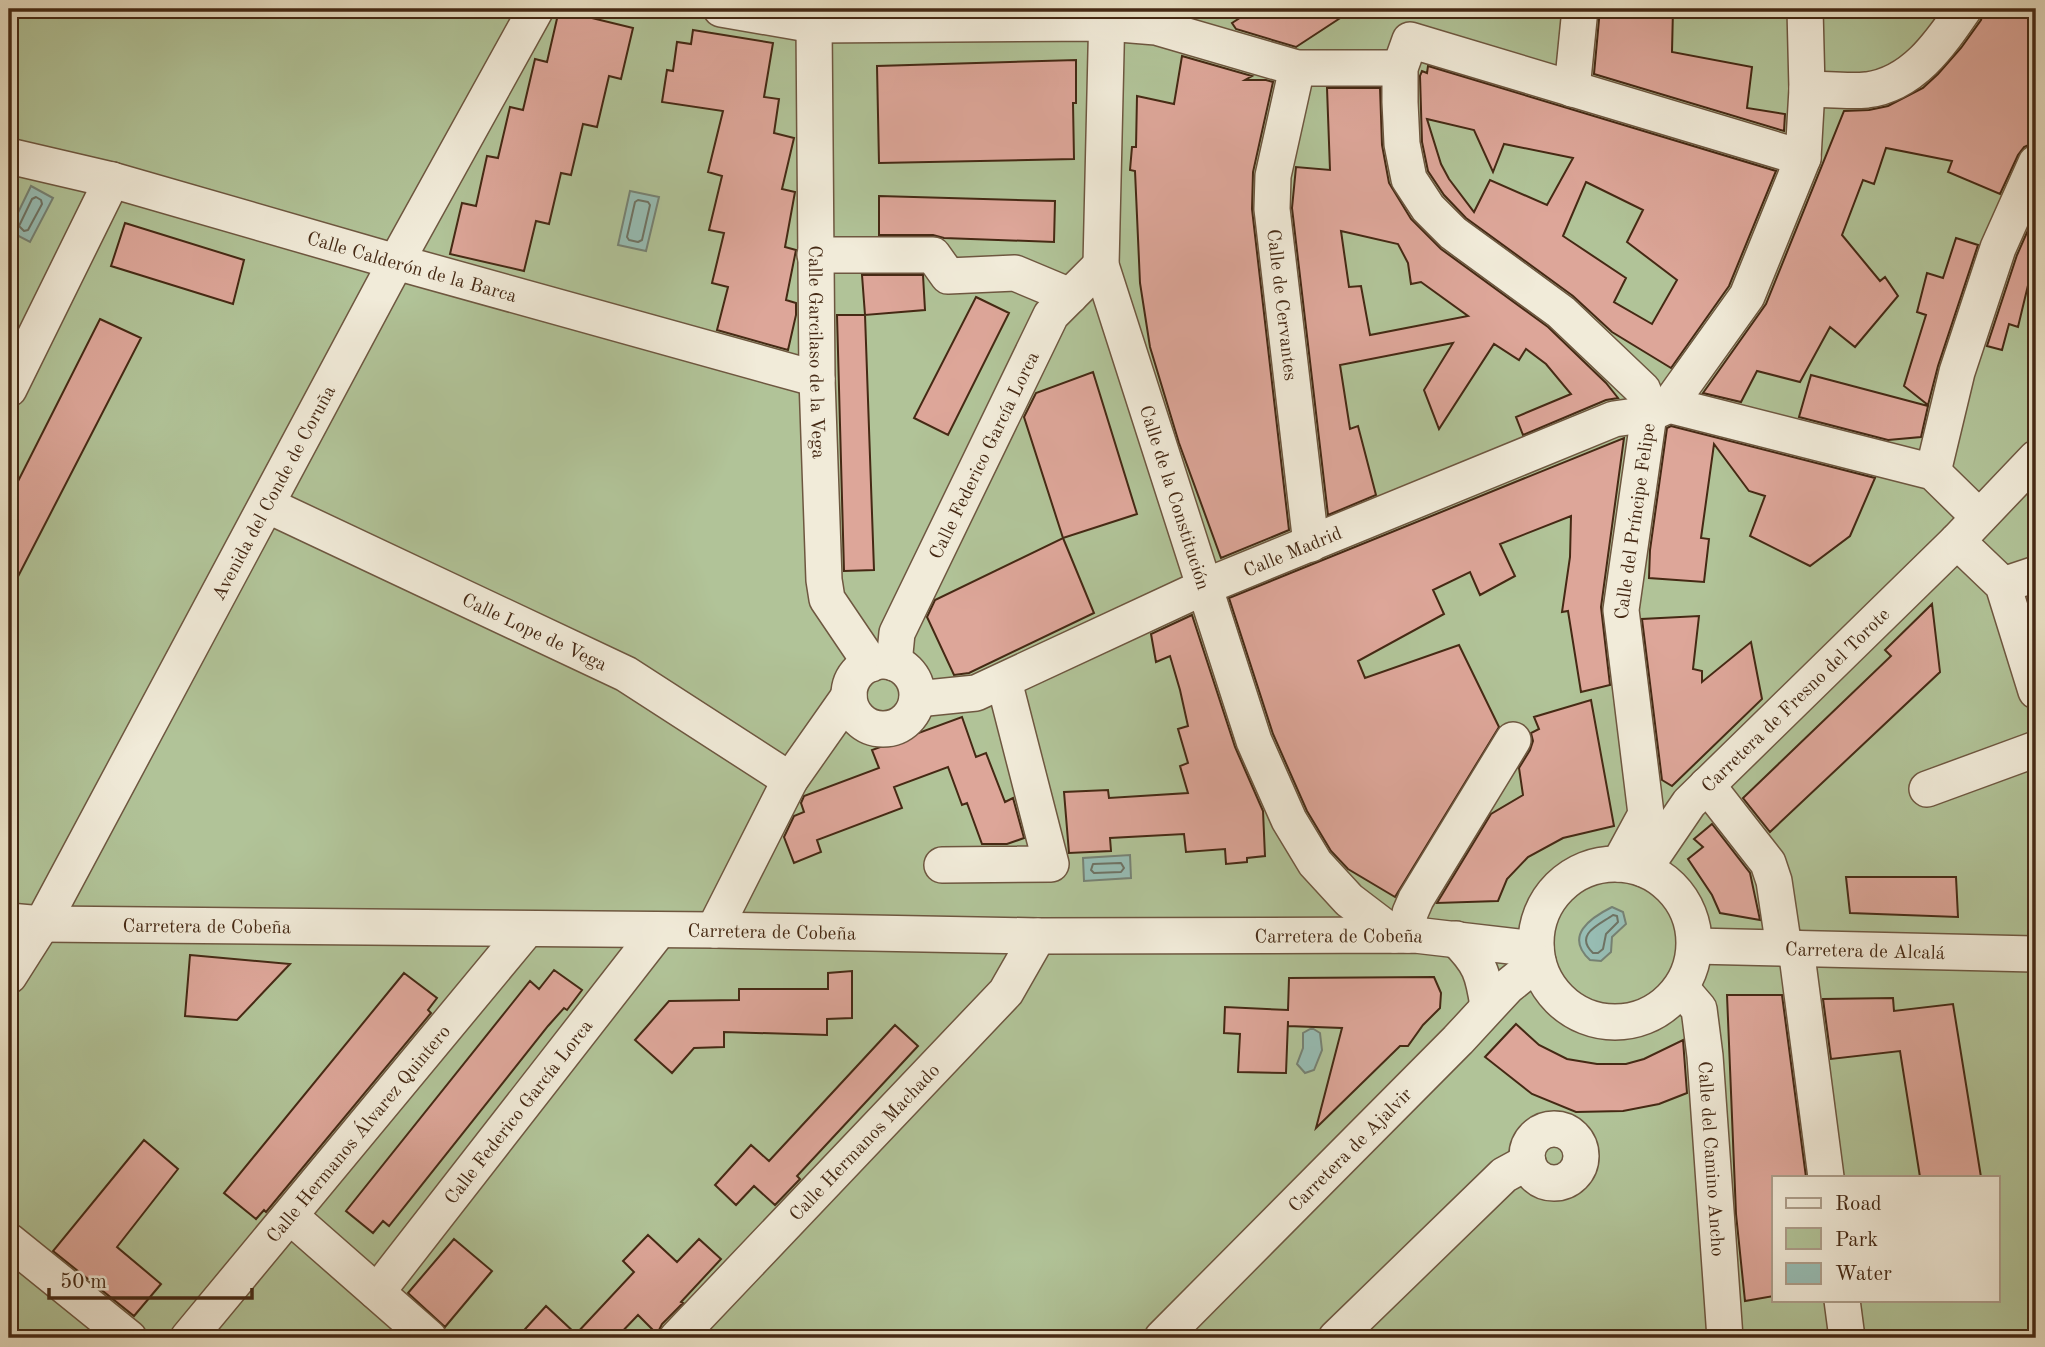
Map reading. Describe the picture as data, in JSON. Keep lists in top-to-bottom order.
{
  "streets": {
    "street": [
      "Calle Calderón de la Barca",
      "Calle de Cervantes",
      "Calle Garcilaso de la Vega",
      "Calle Federico García Lorca",
      "Avenida del Conde de Coruña",
      "Calle de la Constitución",
      "Calle del Príncipe Felipe",
      "Calle Madrid",
      "Calle Lope de Vega",
      "Carretera de Fresno del Torote",
      "Carretera de Cobeña",
      "Carretera de Alcalá",
      "Calle Hermanos Álvarez Quintero",
      "Calle Hermanos Machado",
      "Carretera de Ajalvir",
      "Calle del Camino Ancho"
    ]
  },
  "crossings": [
    ["Calle Calderón de la Barca", "Calle Garcilaso de la Vega"],
    ["Calle Calderón de la Barca", "Avenida del Conde de Coruña"],
    ["Calle de Cervantes", "Calle Madrid"],
    ["Calle Garcilaso de la Vega", "Calle Federico García Lorca"],
    ["Calle Garcilaso de la Vega", "Calle Madrid"],
    ["Calle Federico García Lorca", "Calle de la Constitución"],
    ["Calle Federico García Lorca", "Calle Madrid"],
    ["Calle Federico García Lorca", "Carretera de Cobeña"],
    ["Avenida del Conde de Coruña", "Calle Lope de Vega"],
    ["Avenida del Conde de Coruña", "Carretera de Cobeña"],
    ["Calle de la Constitución", "Calle Madrid"],
    ["Calle de la Constitución", "Carretera de Cobeña"],
    ["Calle del Príncipe Felipe", "Calle Madrid"],
    ["Calle del Príncipe Felipe", "Carretera de Fresno del Torote"],
    ["Calle del Príncipe Felipe", "Carretera de Cobeña"],
    ["Calle del Príncipe Felipe", "Carretera de Alcalá"],
    ["Calle del Príncipe Felipe", "Carretera de Ajalvir"],
    ["Calle del Príncipe Felipe", "Calle del Camino Ancho"],
    ["Carretera de Fresno del Torote", "Carretera de Cobeña"],
    ["Carretera de Fresno del Torote", "Carretera de Alcalá"],
    ["Carretera de Fresno del Torote", "Carretera de Ajalvir"],
    ["Carretera de Fresno del Torote", "Calle del Camino Ancho"],
    ["Carretera de Cobeña", "Carretera de Alcalá"],
    ["Carretera de Cobeña", "Calle Hermanos Álvarez Quintero"],
    ["Carretera de Cobeña", "Calle Hermanos Machado"],
    ["Carretera de Cobeña", "Carretera de Ajalvir"],
    ["Carretera de Cobeña", "Calle del Camino Ancho"],
    ["Carretera de Alcalá", "Carretera de Ajalvir"],
    ["Carretera de Alcalá", "Calle del Camino Ancho"],
    ["Carretera de Ajalvir", "Calle del Camino Ancho"]
  ],
  "legend": ["Road", "Park", "Water"],
  "scale_bar": "50 m"
}
